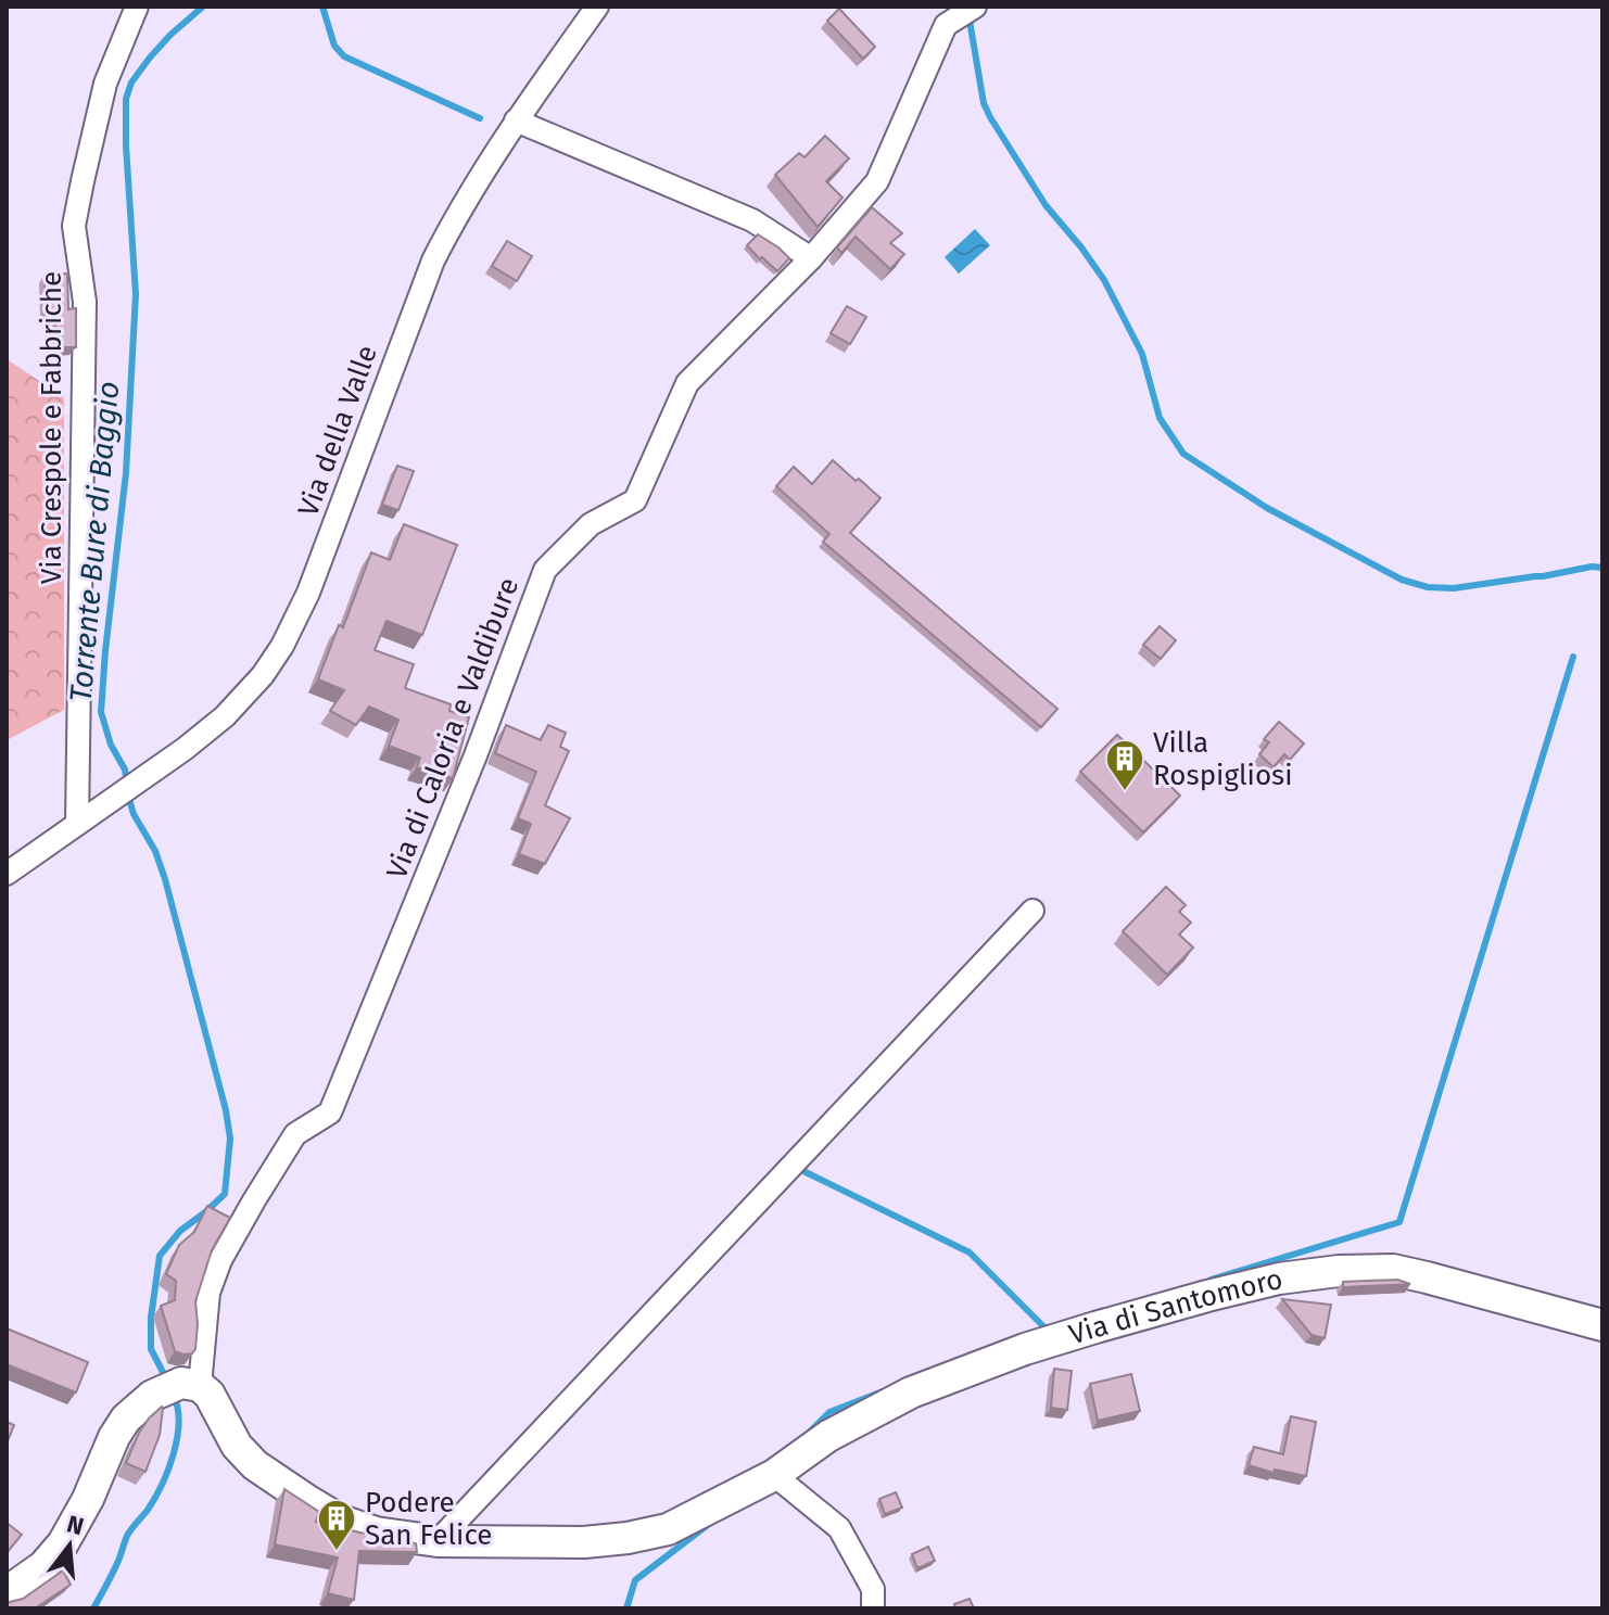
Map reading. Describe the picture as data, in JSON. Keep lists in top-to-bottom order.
{
  "streets": {
    "main road": ["Via di Santomoro"],
    "street": ["Via Crespole e Fabbriche", "Via della Valle", "Via di Caloria e Valdibure"]
  },
  "crossings": [
    ["Via Crespole e Fabbriche", "Via della Valle"],
    ["Via di Caloria e Valdibure", "Via di Santomoro"]
  ],
  "water": ["Torrente Bure di Baggio"],
  "places": {
    "building": ["Villa Rospigliosi", "Podere San Felice"]
  },
  "north": "top"
}
